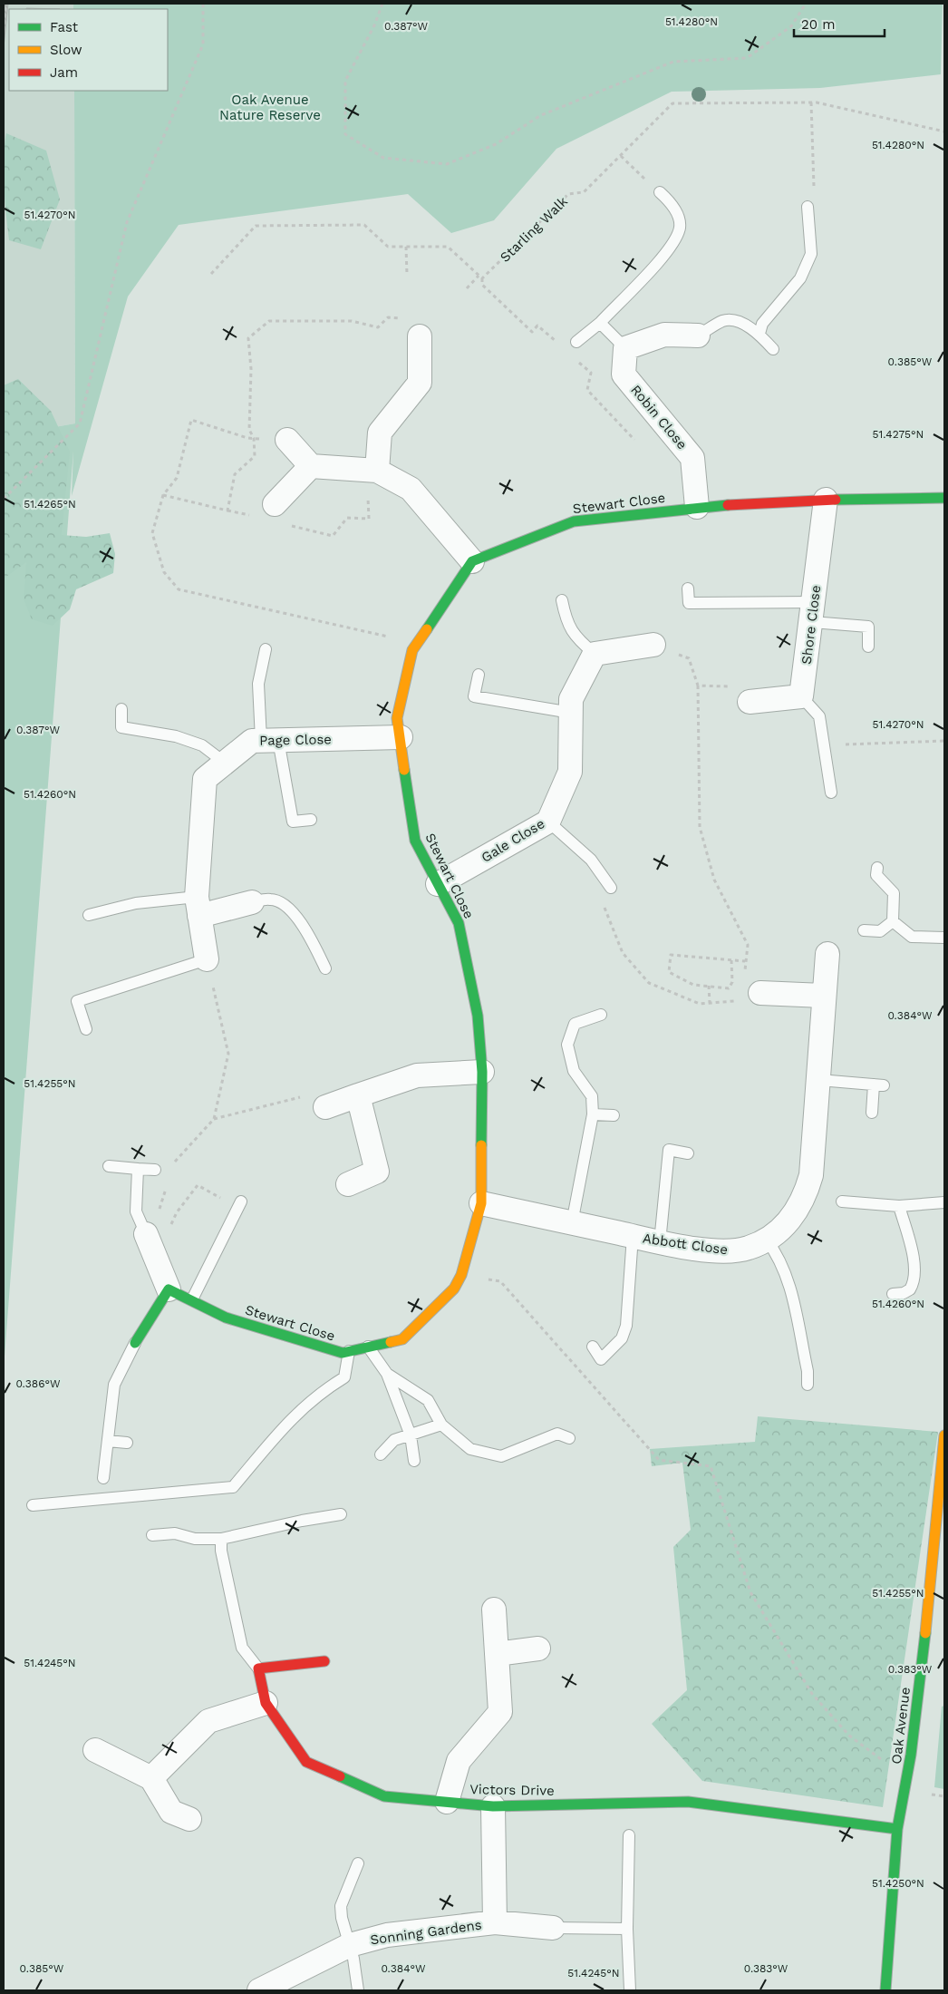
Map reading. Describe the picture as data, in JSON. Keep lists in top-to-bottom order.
{
  "streets": {
    "street": [
      "Robin Close",
      "Stewart Close",
      "Shore Close",
      "Page Close",
      "Gale Close",
      "Abbott Close",
      "Oak Avenue",
      "Victors Drive",
      "Sonning Gardens"
    ],
    "path": ["Starling Walk"]
  },
  "crossings": [
    ["Robin Close", "Stewart Close"],
    ["Stewart Close", "Shore Close"],
    ["Stewart Close", "Page Close"],
    ["Stewart Close", "Gale Close"],
    ["Stewart Close", "Abbott Close"],
    ["Oak Avenue", "Victors Drive"],
    ["Victors Drive", "Sonning Gardens"]
  ],
  "parks": ["Oak Avenue Nature Reserve"],
  "legend": ["Fast", "Slow", "Jam"],
  "scale_bar": "20 m",
  "coordinates": [
    "51.4280°N",
    "0.387°W",
    "51.4270°N",
    "0.385°W",
    "51.4275°N",
    "51.4265°N",
    "51.4260°N",
    "0.384°W",
    "51.4255°N",
    "0.386°W",
    "51.4245°N",
    "0.383°W",
    "51.4250°N"
  ]
}
